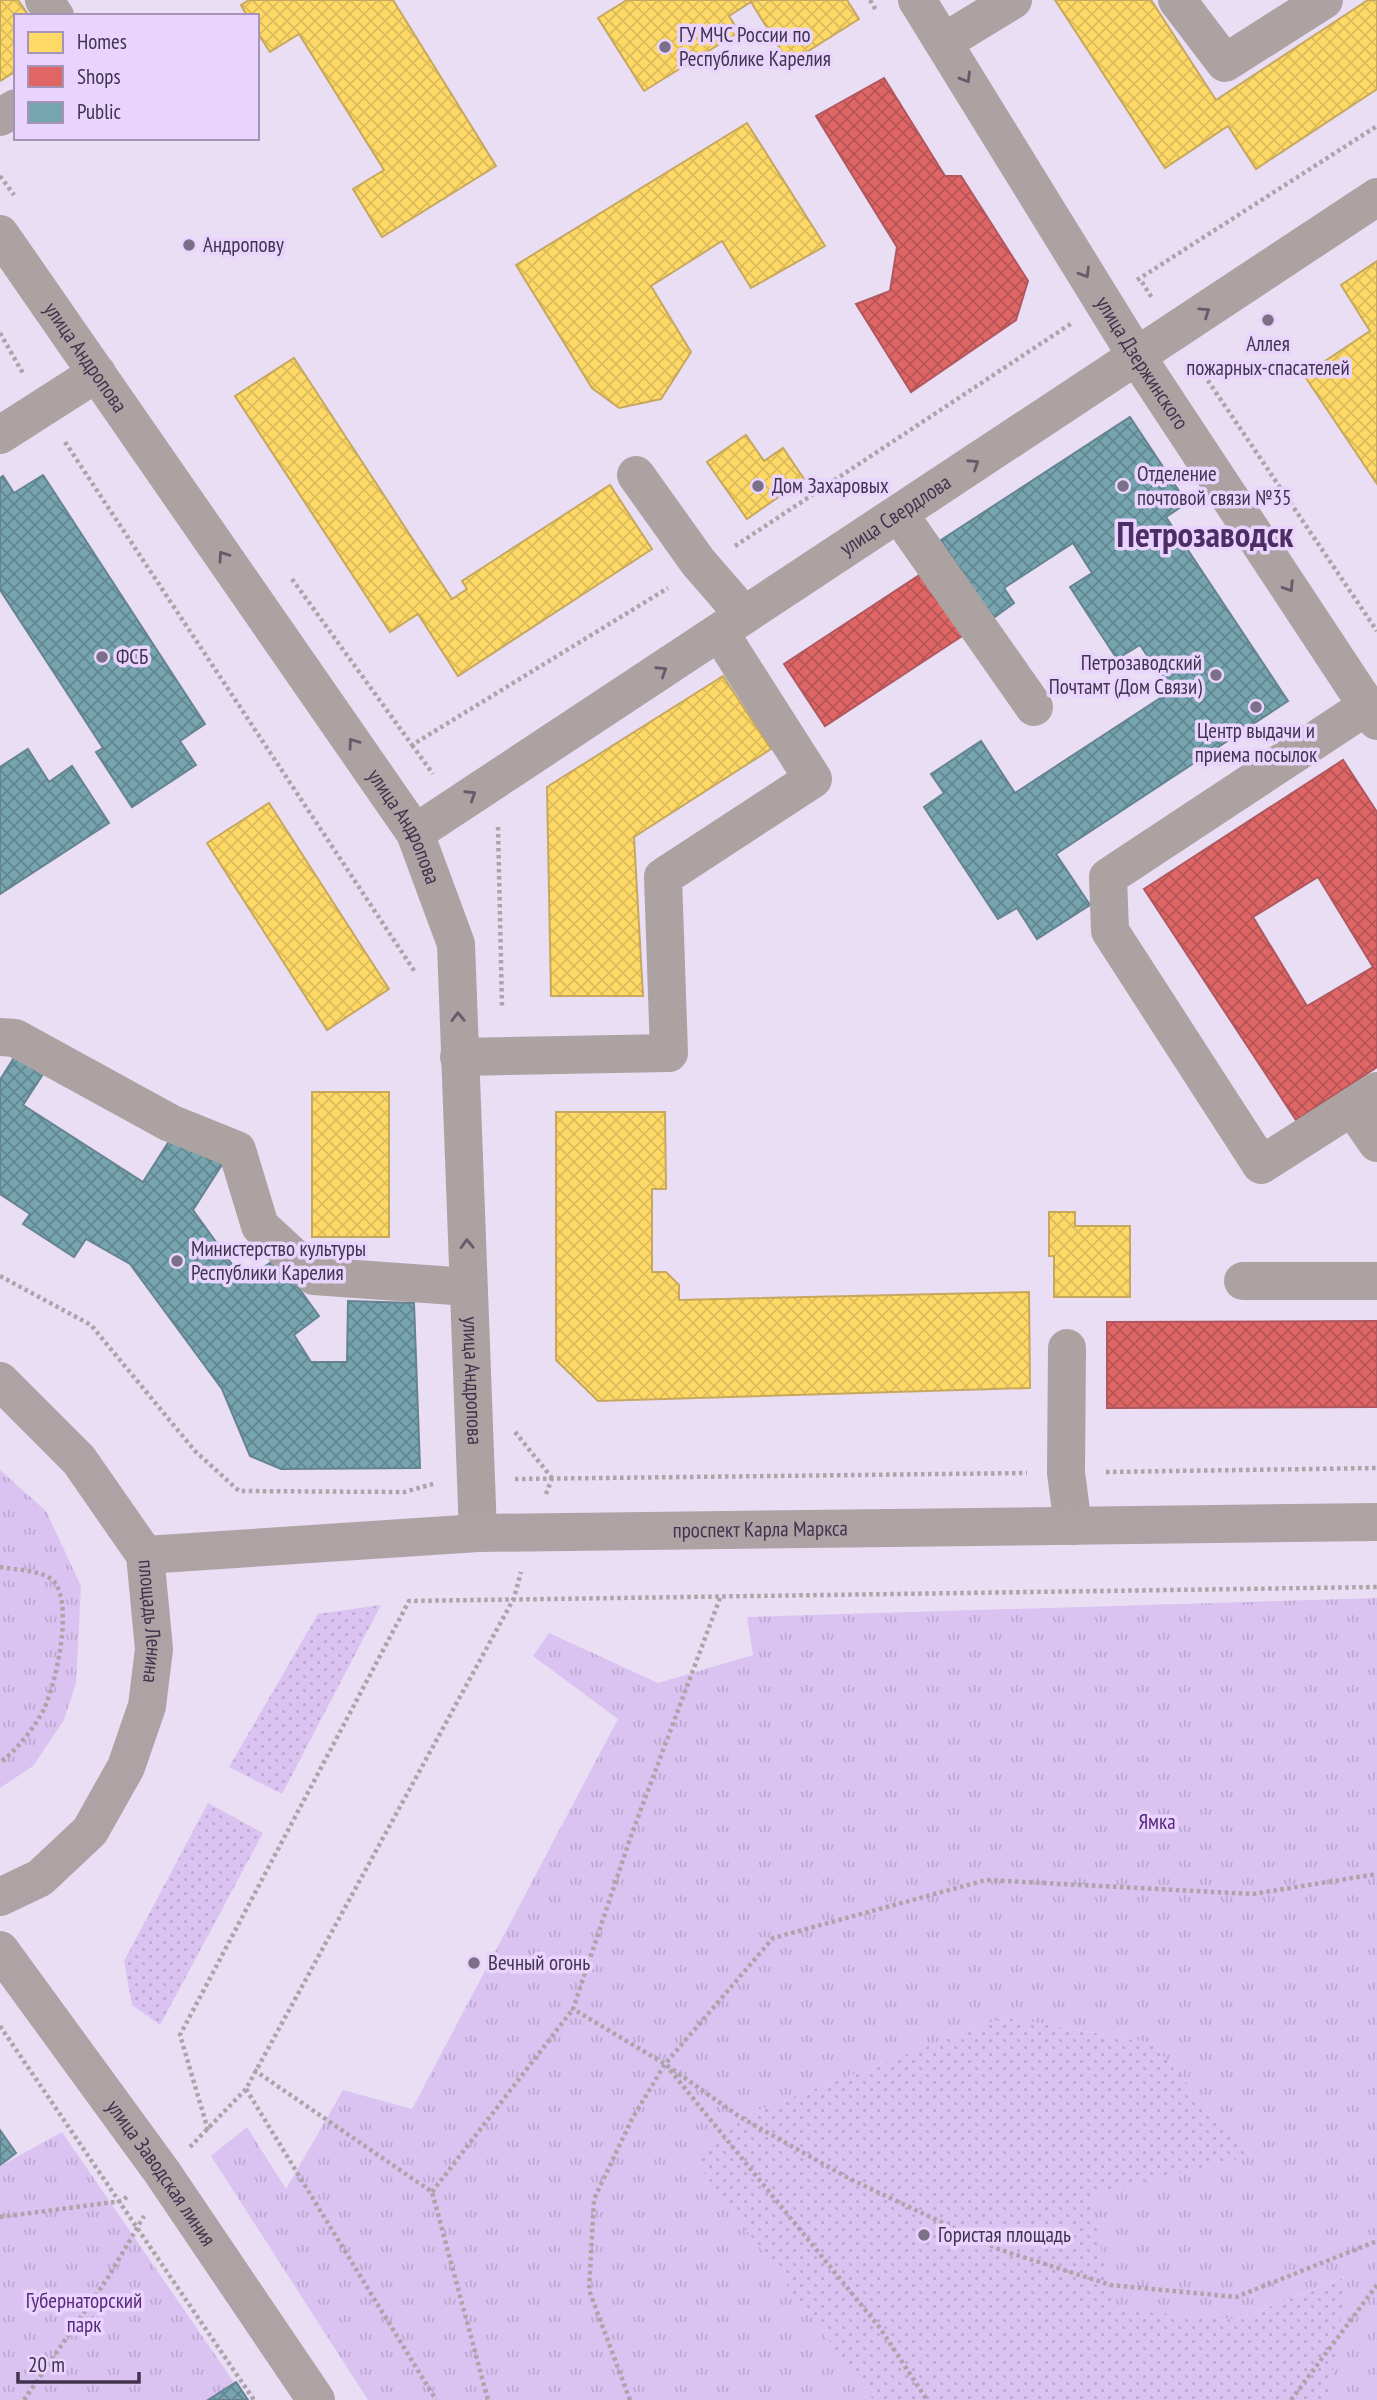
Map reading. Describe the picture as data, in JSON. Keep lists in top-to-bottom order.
{
  "streets": {
    "main road": ["проспект Карла Маркса", "площадь Ленина", "улица Заводская линия"],
    "street": ["улица Андропова", "улица Дзержинского", "улица Свердлова"]
  },
  "crossings": [
    ["улица Андропова", "улица Свердлова"],
    ["улица Андропова", "проспект Карла Маркса"],
    ["улица Дзержинского", "улица Свердлова"],
    ["проспект Карла Маркса", "площадь Ленина"]
  ],
  "one_way": ["улица Андропова", "улица Дзержинского", "улица Свердлова"],
  "districts": ["Петрозаводск"],
  "parks": ["Ямка", "Губернаторский парк"],
  "places": [
    "ГУ МЧС России по Республике Карелия",
    "Андропову",
    "Аллея пожарных-спасателей",
    "Дом Захаровых",
    "Отделение почтовой связи №35",
    "ФСБ",
    "Петрозаводский Почтамт (Дом Связи)",
    "Центр выдачи и приема посылок",
    "Министерство культуры Республики Карелия",
    "Вечный огонь",
    "Гористая площадь"
  ],
  "legend": ["Homes", "Shops", "Public"],
  "scale_bar": "20 m"
}
